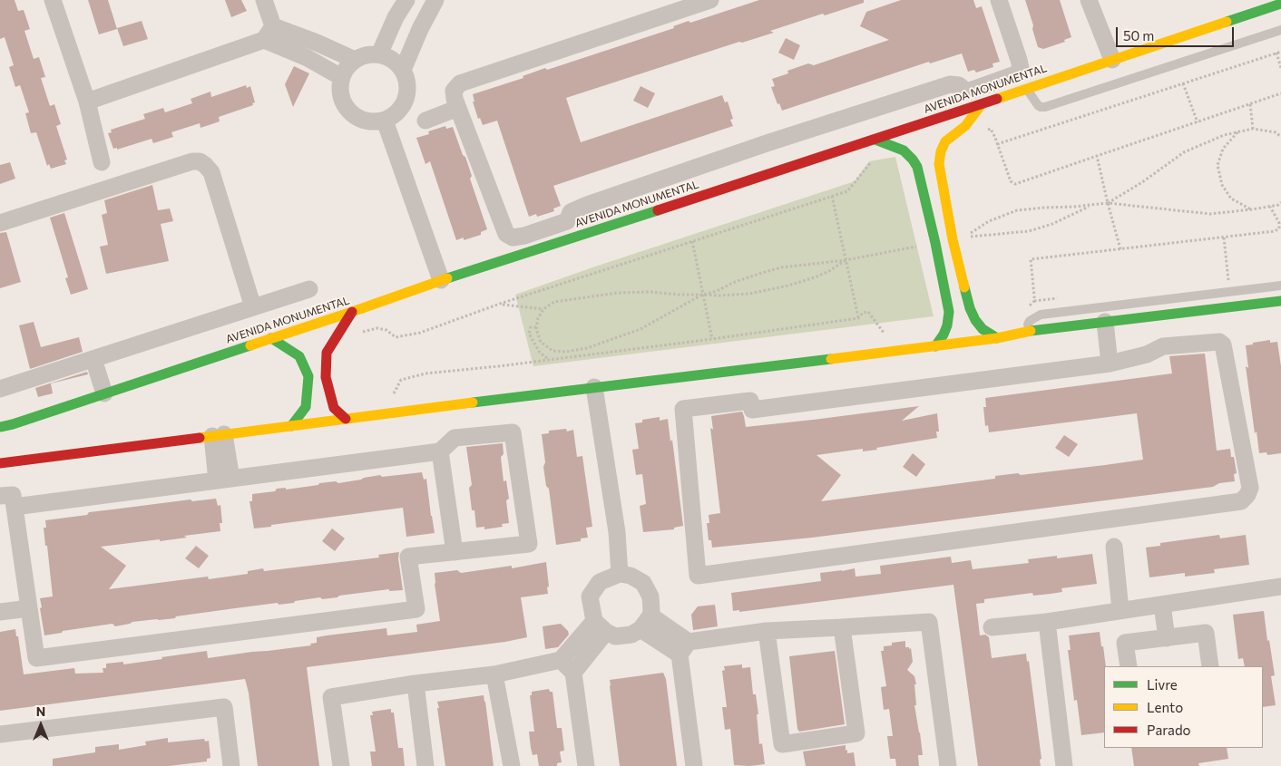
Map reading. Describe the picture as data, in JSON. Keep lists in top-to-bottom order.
{
  "streets": {
    "street": ["AVENIDA MONUMENTAL"]
  },
  "legend": ["Livre", "Lento", "Parado"],
  "scale_bar": "50 m",
  "north": "top"
}
